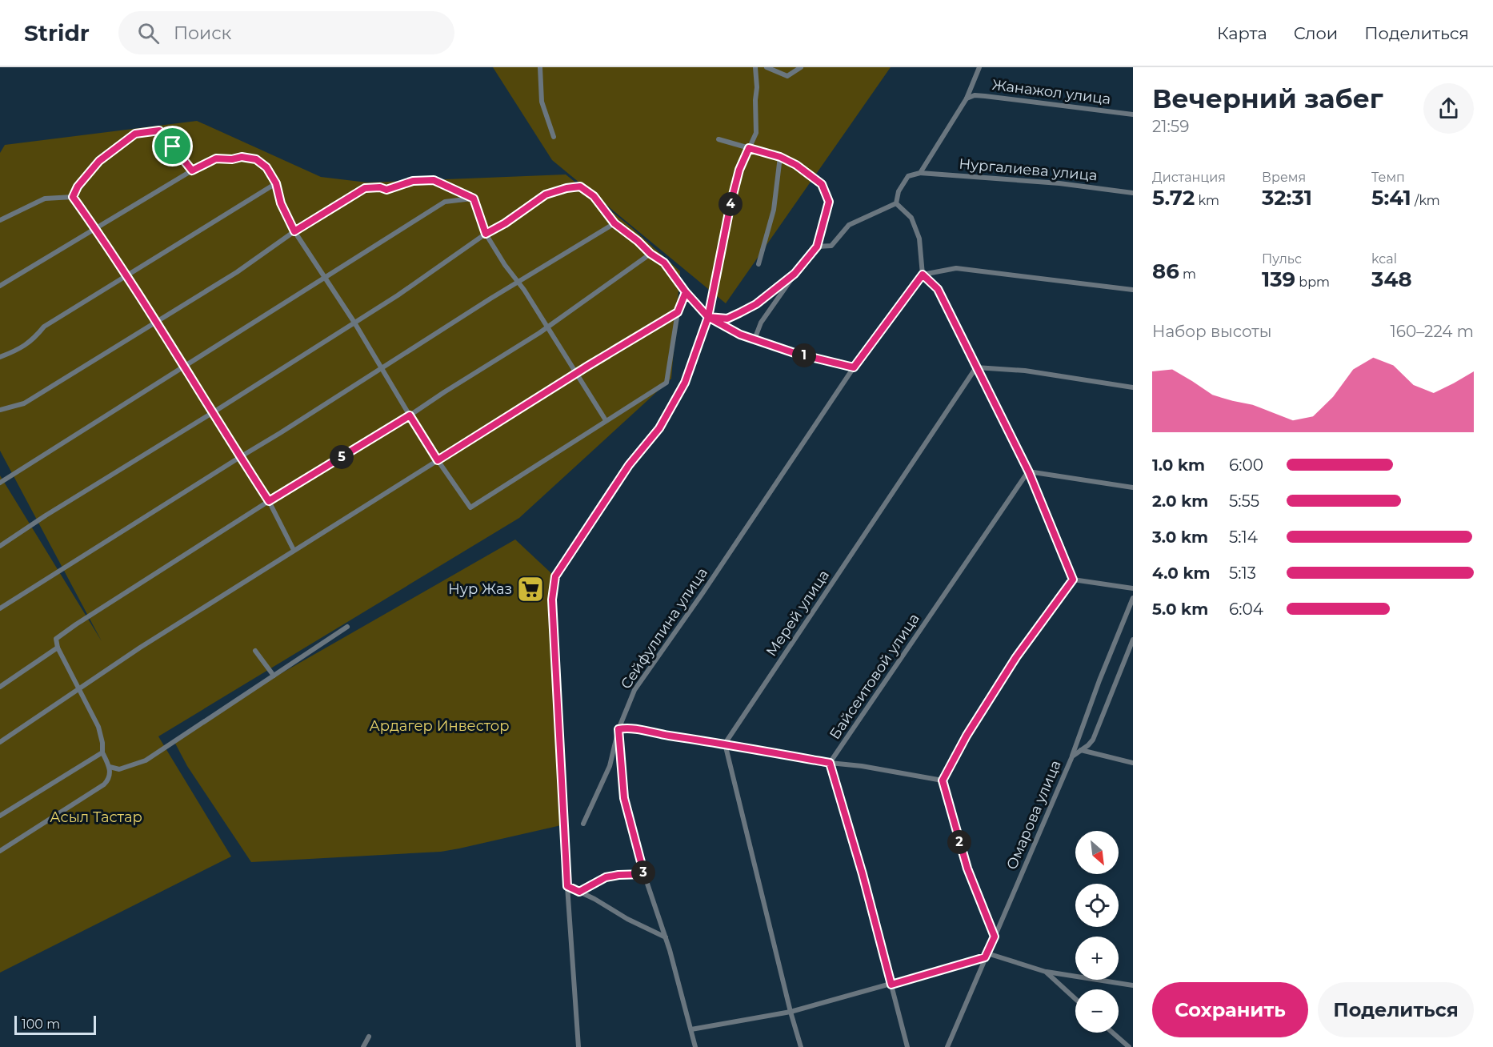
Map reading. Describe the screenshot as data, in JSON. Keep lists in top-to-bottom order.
{
  "streets": {
    "street": [
      "Жанажол улица",
      "Нургалиева улица",
      "Мерей улица",
      "Сейфуллина улица",
      "Байсеитовой улица",
      "Омарова улица"
    ]
  },
  "parks": ["Ардагер Инвестор", "Асыл Тастар"],
  "places": {
    "supermarket": ["Нур Жаз"]
  },
  "scale_bar": "100 m",
  "north": "bottom right",
  "page": {
    "header": "Stridr",
    "search": "Поиск",
    "nav": ["Карта", "Слои", "Поделиться"],
    "heading": ["Вечерний забег", "21:59"],
    "stats": [
      ["Дистанция", "5.72 km"],
      ["Время", "32:31"],
      ["Темп", "5:41 /km"],
      ["86 m"],
      ["Пульс", "139 bpm"],
      ["kcal", "348"]
    ],
    "pins": [
      "4",
      "1",
      "5",
      "2",
      "3"
    ],
    "chart": ["Набор высоты", "160–224 m"],
    "list": [
      {
        "name": "1.0 km",
        "note": "6:00"
      },
      {
        "name": "2.0 km",
        "note": "5:55"
      },
      {
        "name": "3.0 km",
        "note": "5:14"
      },
      {
        "name": "4.0 km",
        "note": "5:13"
      },
      {
        "name": "5.0 km",
        "note": "6:04"
      }
    ],
    "map_buttons": ["+", "−"],
    "buttons": ["Сохранить", "Поделиться"],
    "scale": "100 m"
  }
}
